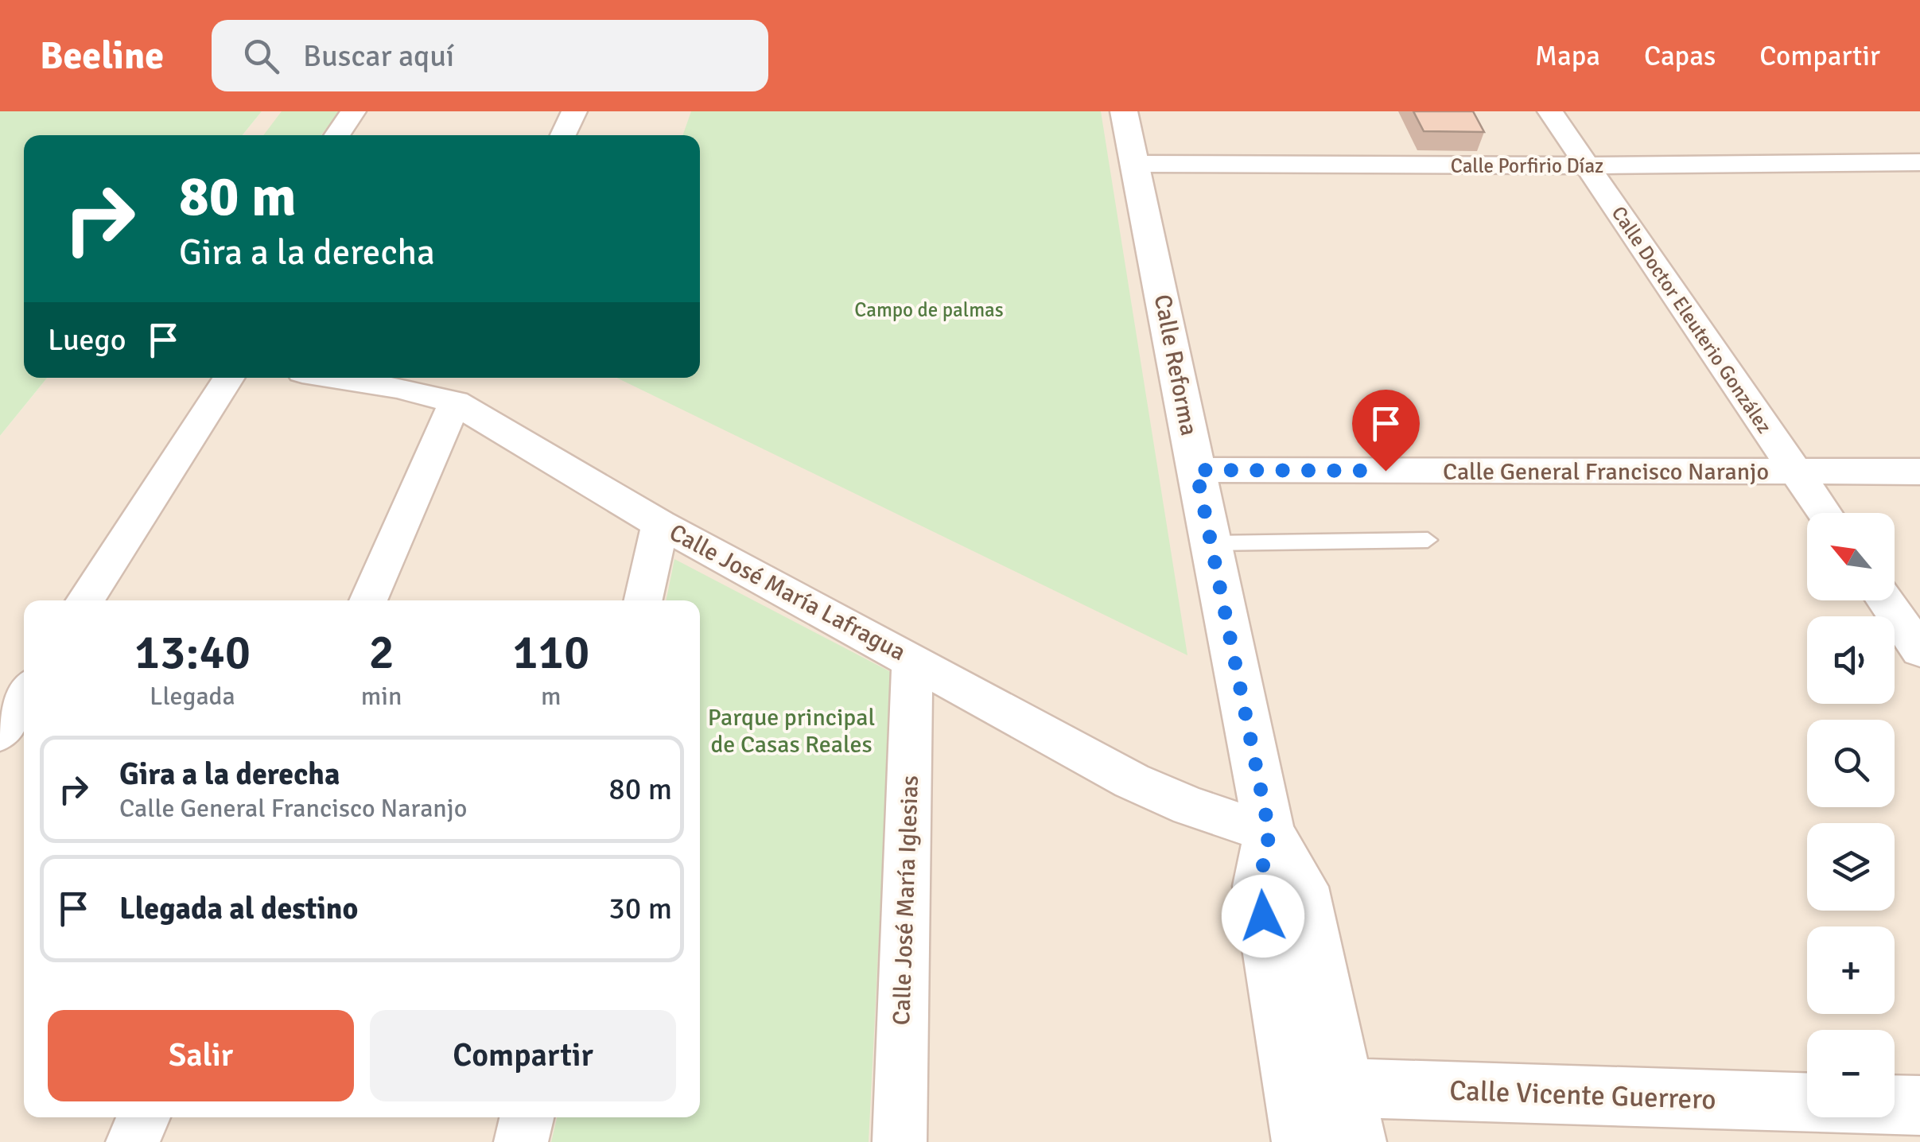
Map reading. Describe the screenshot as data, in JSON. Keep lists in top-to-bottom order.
{
  "streets": {
    "street": [
      "Calle Porfirio Díaz",
      "Calle Doctor Eleuterio González",
      "Calle Reforma",
      "Calle General Francisco Naranjo",
      "Calle José María Lafragua",
      "Calle José María Iglesias",
      "Calle Vicente Guerrero"
    ]
  },
  "crossings": [
    ["Calle Porfirio Díaz", "Calle Doctor Eleuterio González"],
    ["Calle Porfirio Díaz", "Calle Reforma"],
    ["Calle Doctor Eleuterio González", "Calle General Francisco Naranjo"],
    ["Calle Reforma", "Calle General Francisco Naranjo"],
    ["Calle Reforma", "Calle José María Lafragua"],
    ["Calle José María Lafragua", "Calle José María Iglesias"]
  ],
  "parks": ["Campo de palmas", "Parque principal de Casas Reales"],
  "north": "top left",
  "page": {
    "header": "Beeline",
    "search": "Buscar aquí",
    "nav": ["Mapa", "Capas", "Compartir"],
    "turn": ["80 m", "Gira a la derecha"],
    "then": "Luego",
    "map_buttons": ["+", "−"],
    "eta": [
      "13:40",
      "Llegada",
      "2",
      "min",
      "110",
      "m"
    ],
    "list": [
      {
        "name": "Gira a la derecha",
        "note": "Calle General Francisco Naranjo",
        "value": "80 m"
      },
      {
        "name": "Llegada al destino",
        "value": "30 m"
      }
    ],
    "buttons": ["Salir", "Compartir"]
  }
}
